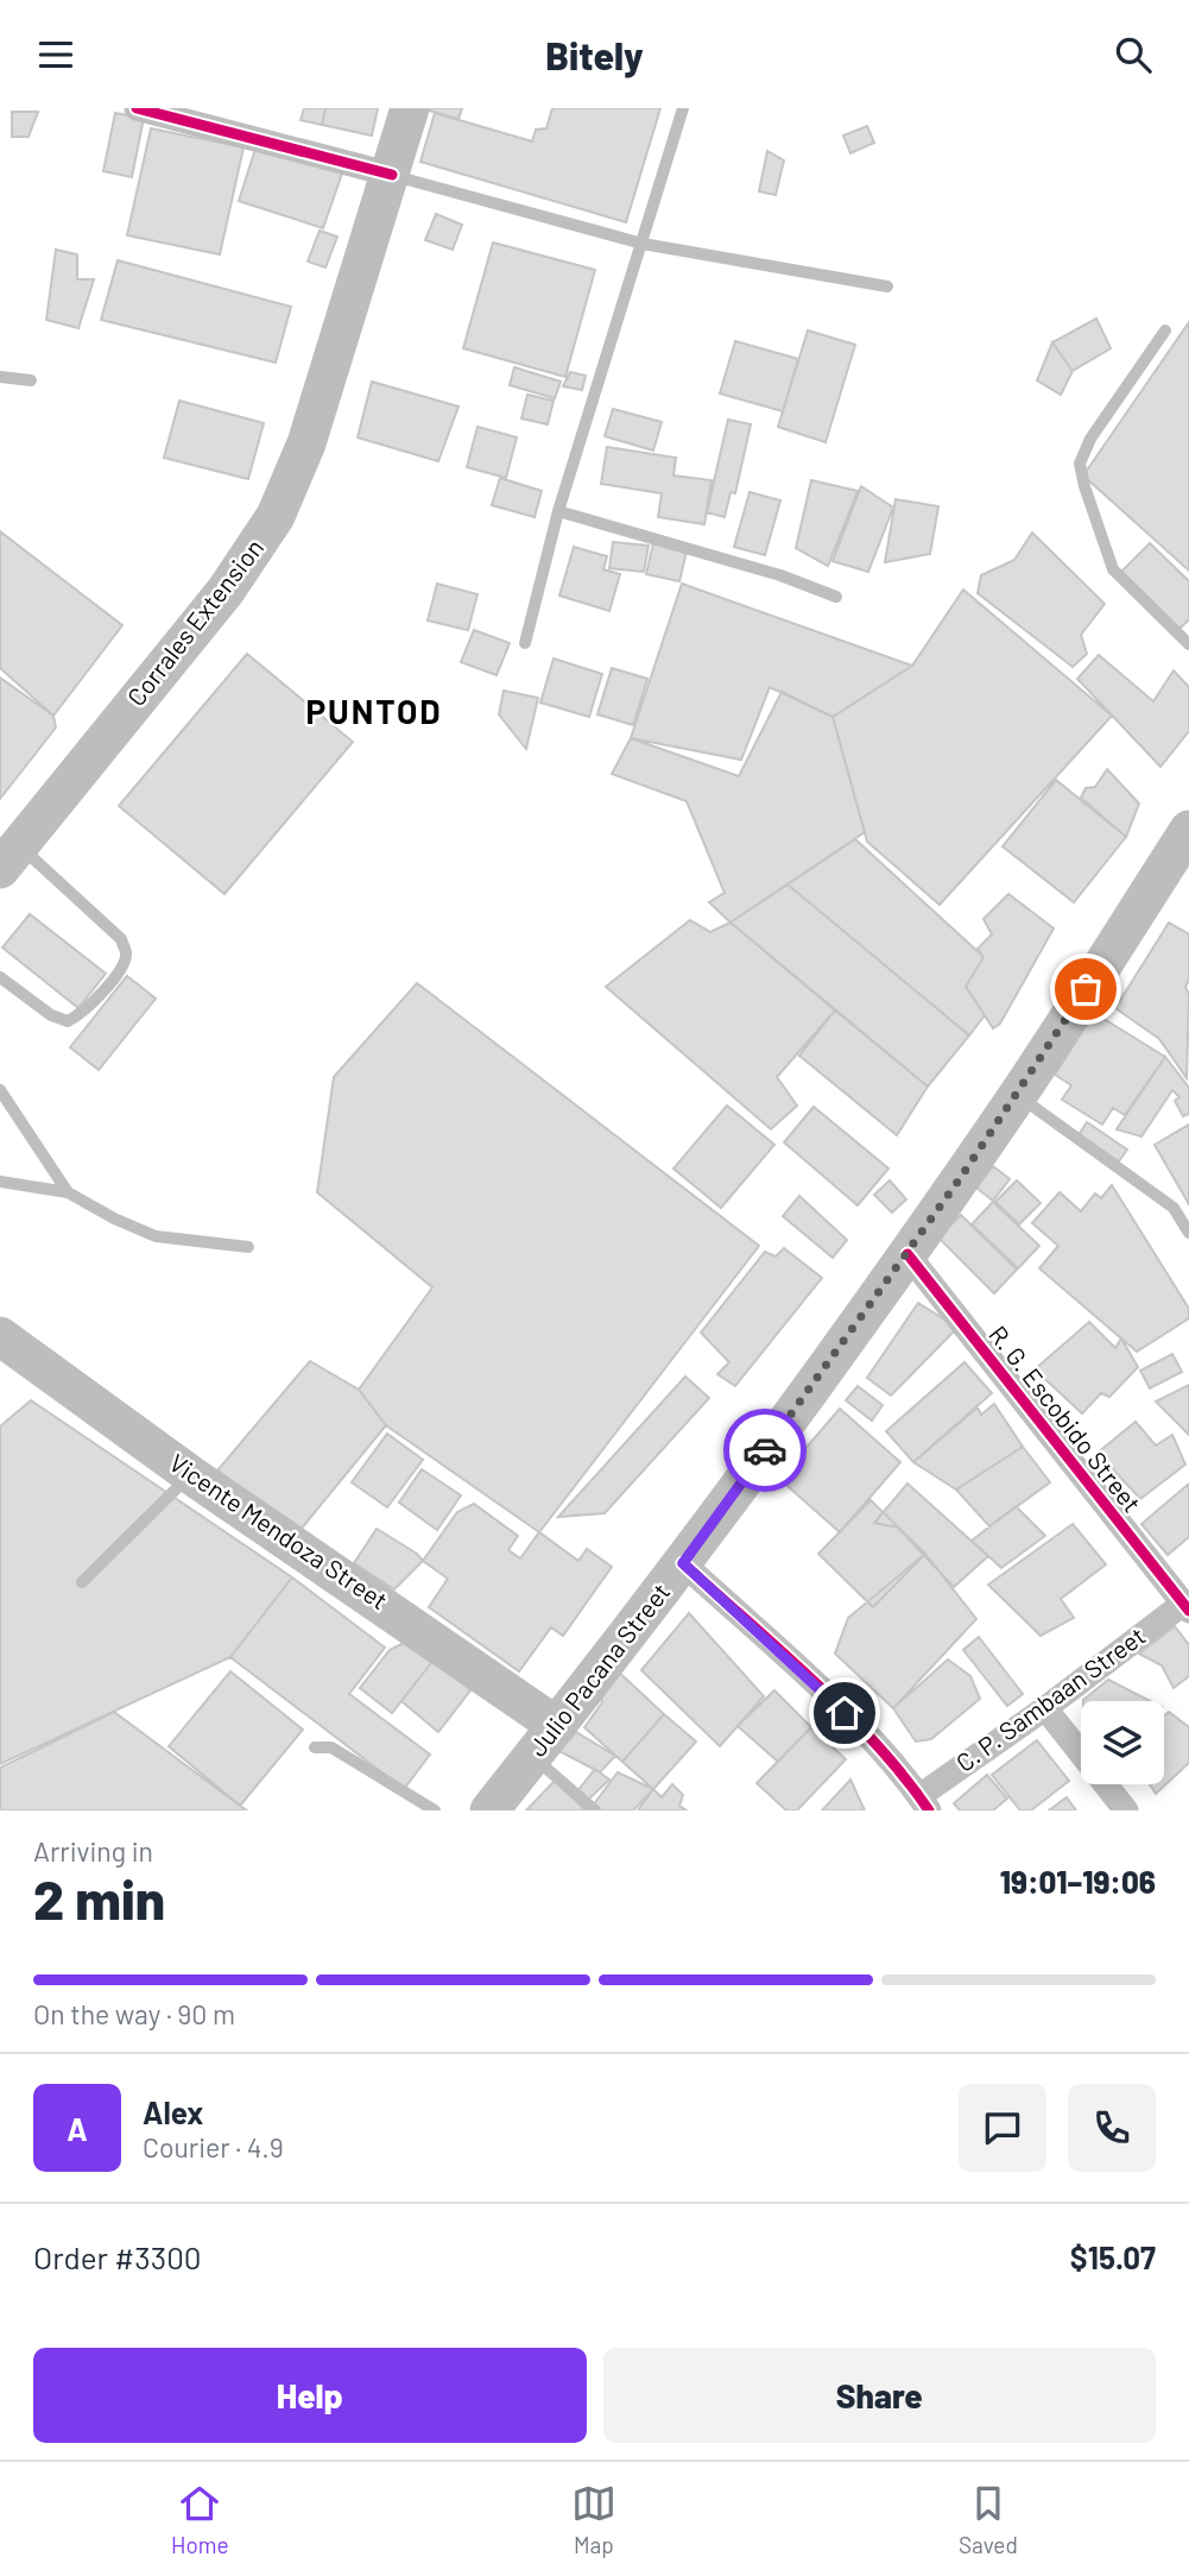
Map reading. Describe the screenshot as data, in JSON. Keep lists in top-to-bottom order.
{
  "streets": {
    "main road": ["Corrales Extension", "Vicente Mendoza Street", "Julio Pacana Street"],
    "street": ["R. G. Escobido Street", "C. P. Sambaan Street"]
  },
  "crossings": [
    ["R. G. Escobido Street", "Julio Pacana Street"],
    ["R. G. Escobido Street", "C. P. Sambaan Street"],
    ["Vicente Mendoza Street", "Julio Pacana Street"]
  ],
  "districts": ["PUNTOD"],
  "page": {
    "header": "Bitely",
    "heading": ["2 min", "Arriving in", "19:01–19:06"],
    "panel": [
      "Alex",
      "Courier · 4.9",
      "Order #3300",
      "$15.07"
    ],
    "bar": "On the way · 90 m",
    "round": "A",
    "buttons": ["Help", "Share"],
    "tabs": ["Home", "Map", "Saved"]
  }
}
